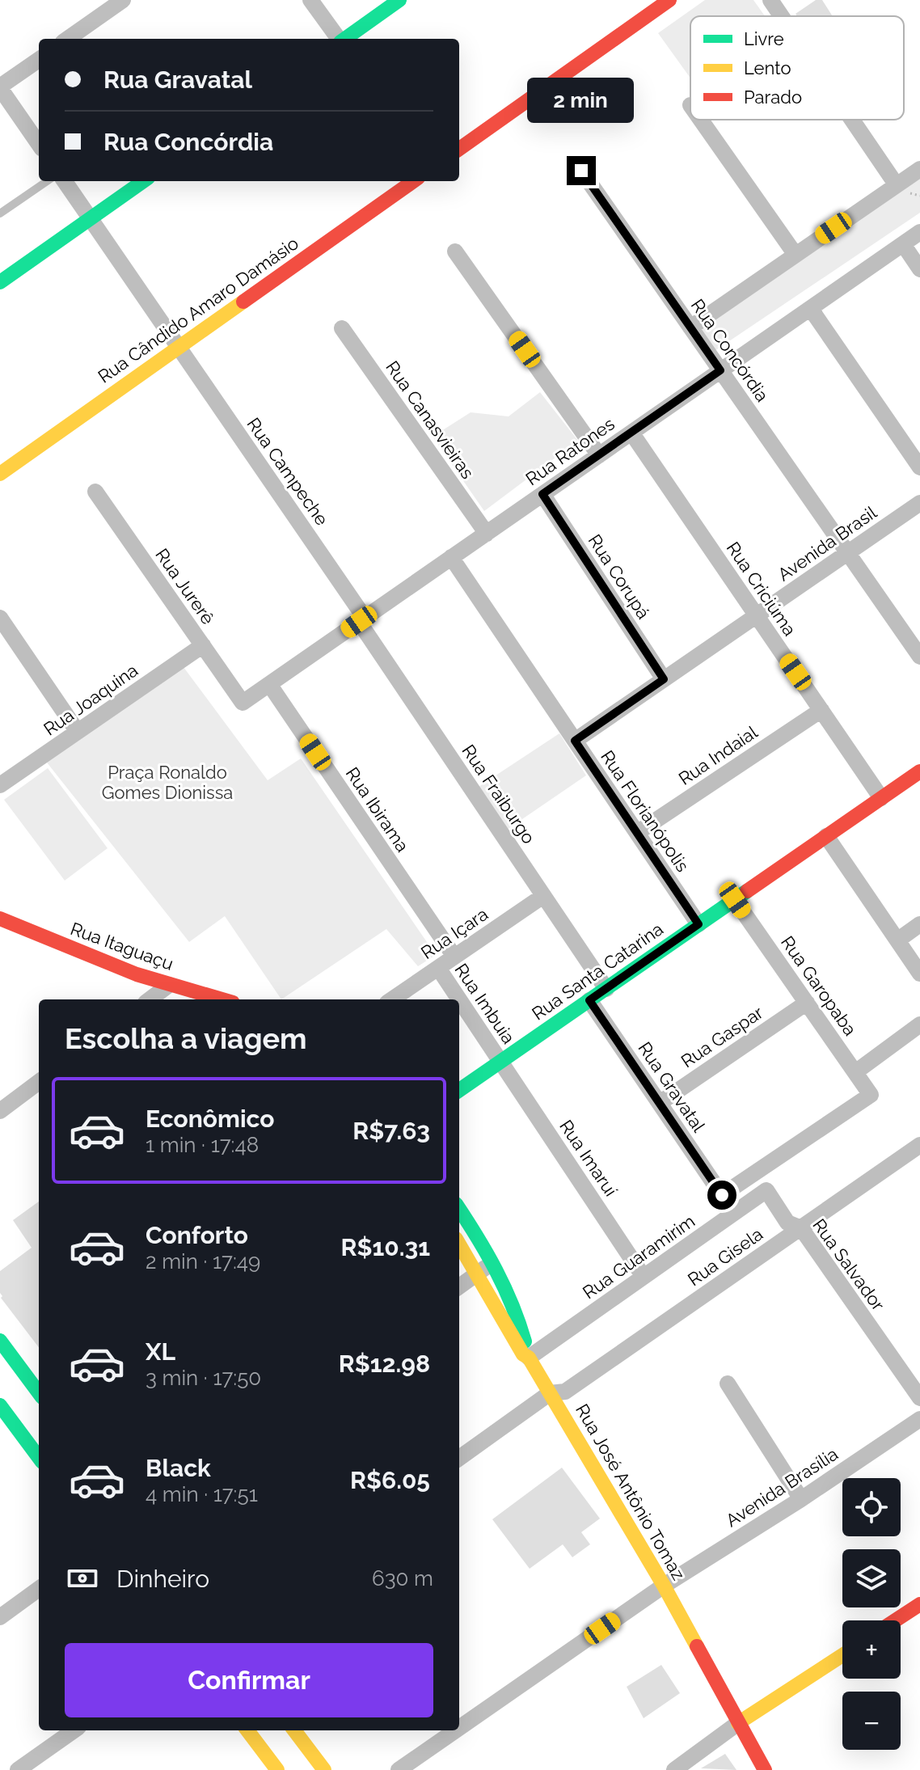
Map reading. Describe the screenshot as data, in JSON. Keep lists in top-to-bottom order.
{
  "streets": {
    "main road": [
      "Rua Cândido Amaro Damásio",
      "Rua Itaguaçu",
      "Rua Santa Catarina",
      "Rua José Antônio Tomaz"
    ],
    "street": [
      "Rua Concórdia",
      "Rua Canasvieiras",
      "Rua Ratones",
      "Rua Campeche",
      "Avenida Brasil",
      "Rua Corupá",
      "Rua Jurerê",
      "Rua Criciúma",
      "Rua Joaquina",
      "Rua Indaial",
      "Rua Fraiburgo",
      "Rua Ibirama",
      "Rua Florianópolis",
      "Rua Içara",
      "Rua Garopaba",
      "Rua Imbuia",
      "Rua Gaspar",
      "Rua Gravatal",
      "Rua Imaruí",
      "Rua Guaramirim",
      "Rua Gisela",
      "Rua Salvador",
      "Avenida Brasília"
    ]
  },
  "crossings": [
    ["Rua Cândido Amaro Damásio", "Rua Campeche"],
    ["Rua Concórdia", "Rua Ratones"],
    ["Rua Concórdia", "Avenida Brasil"],
    ["Rua Canasvieiras", "Rua Ratones"],
    ["Rua Ratones", "Rua Campeche"],
    ["Rua Ratones", "Rua Corupá"],
    ["Rua Ratones", "Rua Jurerê"],
    ["Rua Ratones", "Rua Criciúma"],
    ["Rua Ratones", "Rua Fraiburgo"],
    ["Rua Ratones", "Rua Ibirama"],
    ["Rua Ratones", "Rua Florianópolis"],
    ["Rua Campeche", "Rua Fraiburgo"],
    ["Avenida Brasil", "Rua Corupá"],
    ["Avenida Brasil", "Rua Criciúma"],
    ["Avenida Brasil", "Rua Florianópolis"],
    ["Rua Jurerê", "Rua Joaquina"],
    ["Rua Criciúma", "Rua Indaial"],
    ["Rua Criciúma", "Rua Santa Catarina"],
    ["Rua Indaial", "Rua Florianópolis"],
    ["Rua Fraiburgo", "Rua Içara"],
    ["Rua Fraiburgo", "Rua Santa Catarina"],
    ["Rua Ibirama", "Rua Içara"],
    ["Rua Florianópolis", "Rua Santa Catarina"],
    ["Rua Içara", "Rua Imbuia"],
    ["Rua Santa Catarina", "Rua Garopaba"],
    ["Rua Santa Catarina", "Rua Imbuia"],
    ["Rua Santa Catarina", "Rua Gravatal"],
    ["Rua Santa Catarina", "Rua Imaruí"],
    ["Rua Garopaba", "Rua Gaspar"],
    ["Rua Garopaba", "Rua Gravatal"],
    ["Rua Imbuia", "Rua Imaruí"],
    ["Rua Gaspar", "Rua Gravatal"],
    ["Rua Imaruí", "Rua Guaramirim"],
    ["Rua Guaramirim", "Rua Salvador"],
    ["Rua Guaramirim", "Rua José Antônio Tomaz"],
    ["Rua Gisela", "Rua Salvador"],
    ["Rua Gisela", "Rua José Antônio Tomaz"],
    ["Avenida Brasília", "Rua José Antônio Tomaz"]
  ],
  "parks": ["Praça Ronaldo Gomes Dionissa"],
  "legend": ["Livre", "Lento", "Parado"],
  "page": {
    "banner": ["Rua Gravatal", "Rua Concórdia"],
    "bubble": "2 min",
    "heading": "Escolha a viagem",
    "list": [
      {
        "name": "Econômico",
        "note": "1 min · 17:48",
        "value": "R$7.63"
      },
      {
        "name": "Conforto",
        "note": "2 min · 17:49",
        "value": "R$10.31"
      },
      {
        "name": "XL",
        "note": "3 min · 17:50",
        "value": "R$12.98"
      },
      {
        "name": "Black",
        "note": "4 min · 17:51",
        "value": "R$6.05"
      }
    ],
    "map_buttons": ["+", "−"],
    "pay": ["Dinheiro", "630 m"],
    "buttons": "Confirmar"
  }
}
